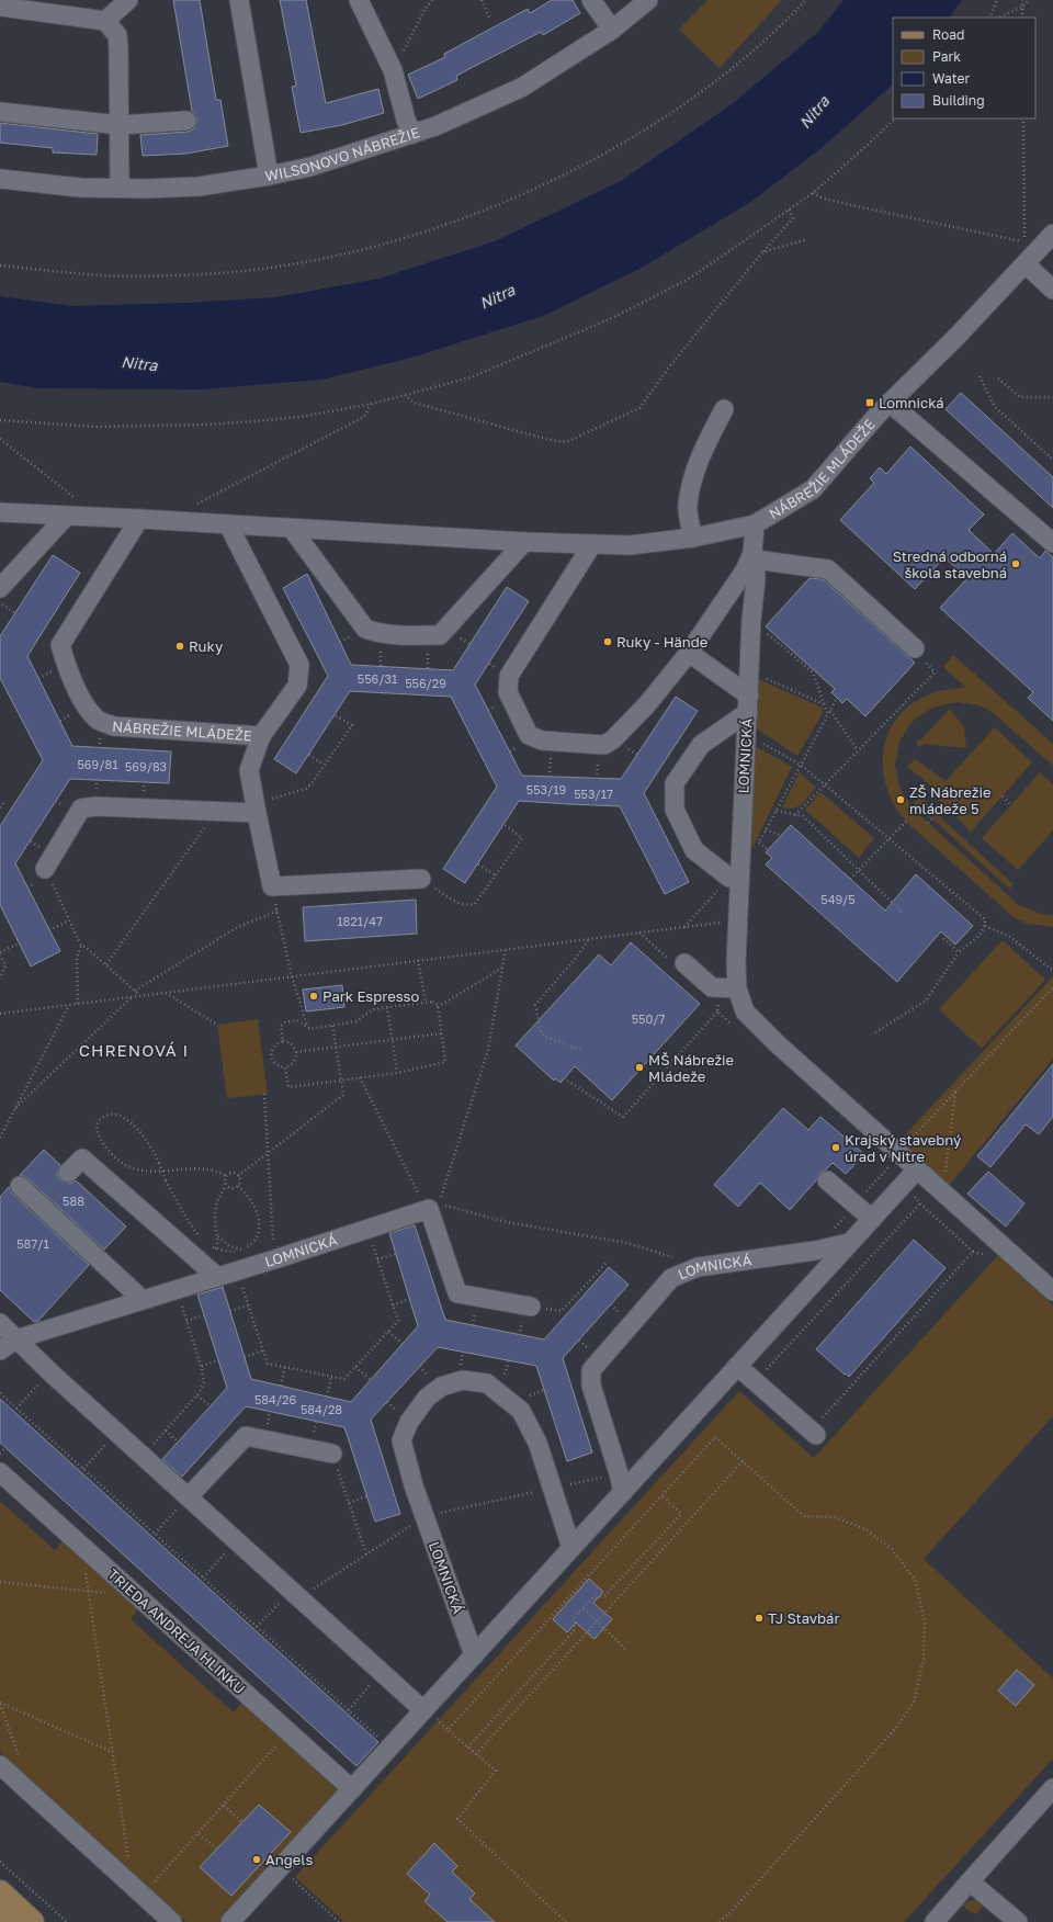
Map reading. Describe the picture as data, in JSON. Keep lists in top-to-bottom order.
{
  "streets": {
    "street": [
      "WILSONOVO NÁBREŽIE",
      "NÁBREŽIE MLÁDEŽE",
      "LOMNICKÁ",
      "TRIEDA ANDREJA HLINKU"
    ]
  },
  "crossings": [
    ["NÁBREŽIE MLÁDEŽE", "LOMNICKÁ"]
  ],
  "districts": ["CHRENOVÁ I"],
  "water": ["Nitra"],
  "places": {
    "transit": ["Lomnická"],
    "other": [
      "Stredná odborná škola stavebná",
      "Ruky - Hände",
      "Ruky",
      "ZŠ Nábrežie mládeže 5",
      "Park Espresso",
      "MŠ Nábrežie Mládeže",
      "Krajský stavebný úrad v Nitre",
      "TJ Stavbár",
      "Angels"
    ]
  },
  "house_numbers": [
    "556/31",
    "556/29",
    "569/81",
    "569/83",
    "553/19",
    "553/17",
    "549/5",
    "1821/47",
    "550/7",
    "588",
    "587/1",
    "584/26",
    "584/28"
  ],
  "legend": [
    "Road",
    "Park",
    "Water",
    "Building"
  ]
}
